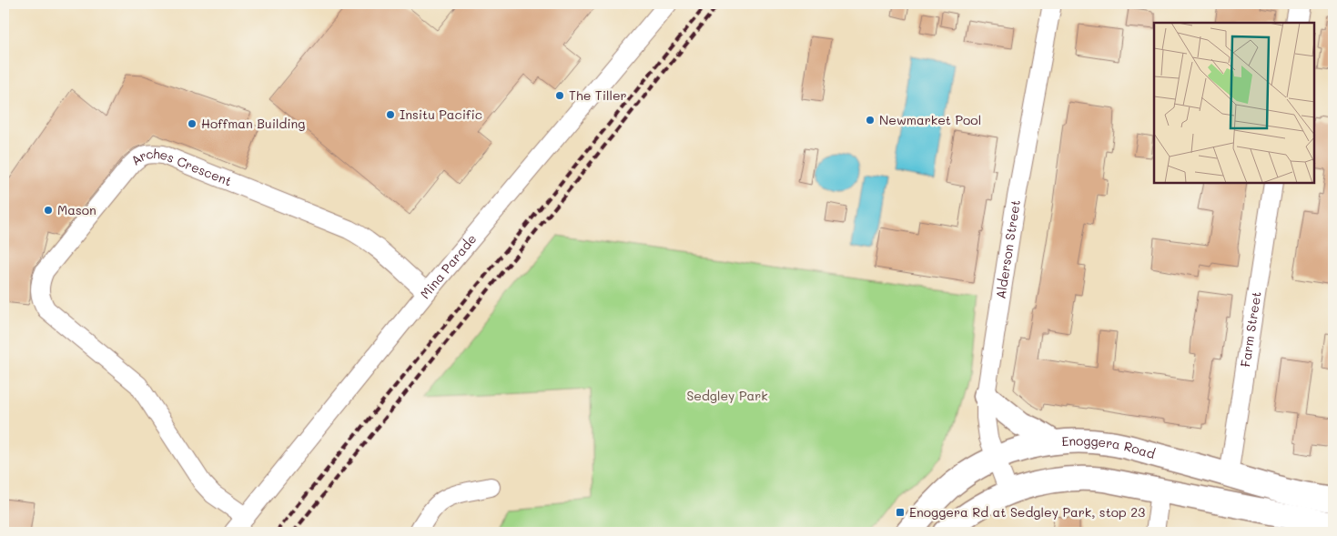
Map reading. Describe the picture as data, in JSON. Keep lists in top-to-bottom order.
{
  "streets": {
    "main road": ["Enoggera Road"],
    "street": [
      "Arches Crescent",
      "Alderson Street",
      "Mina Parade",
      "Farm Street"
    ]
  },
  "crossings": [
    ["Arches Crescent", "Mina Parade"],
    ["Alderson Street", "Enoggera Road"],
    ["Farm Street", "Enoggera Road"]
  ],
  "parks": ["Sedgley Park"],
  "places": {
    "other": [
      "The Tiller",
      "Insitu Pacific",
      "Newmarket Pool",
      "Hoffman Building",
      "Mason"
    ],
    "transit": ["Enoggera Rd at Sedgley Park, stop 23"]
  }
}
